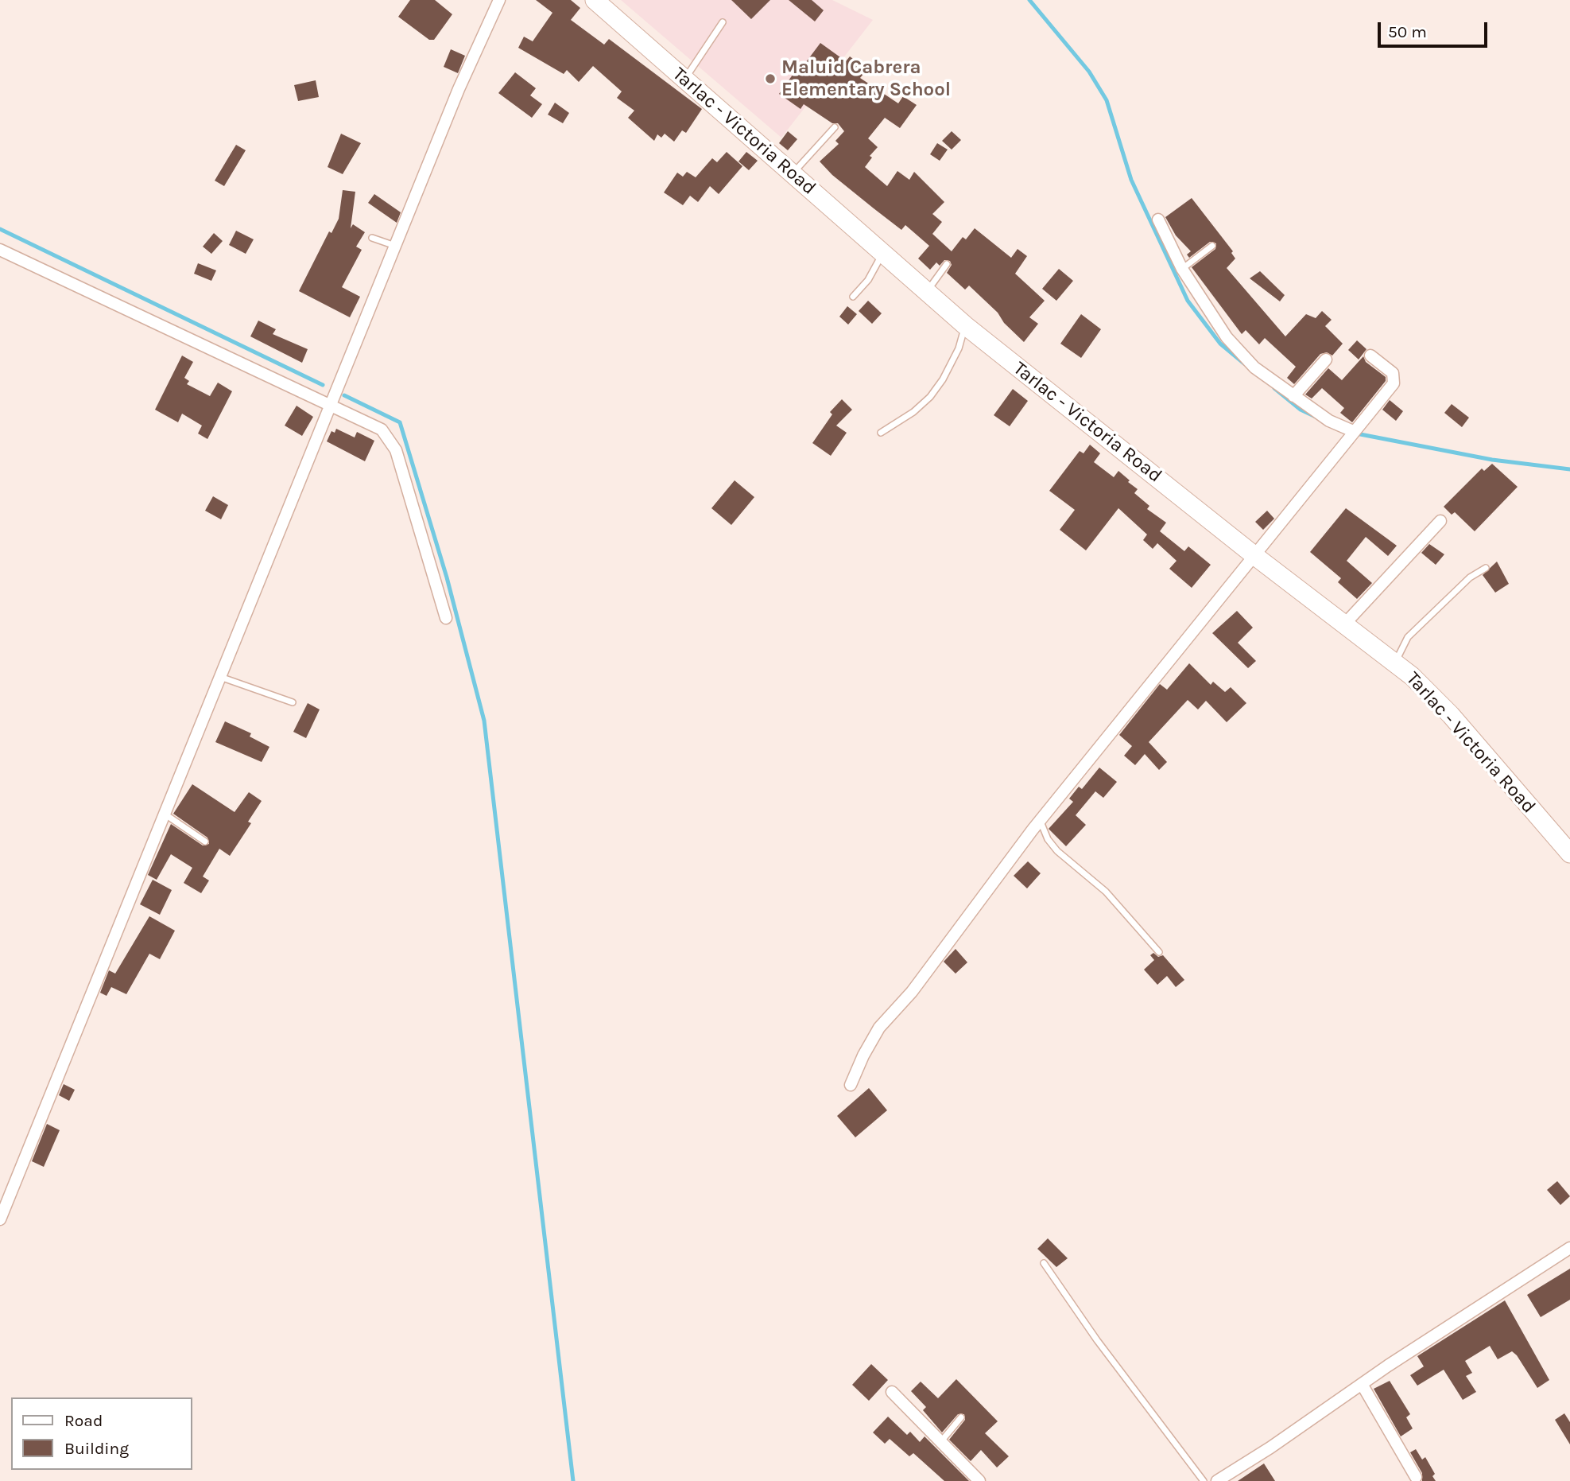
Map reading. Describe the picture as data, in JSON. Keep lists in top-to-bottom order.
{
  "streets": {
    "main road": ["Tarlac - Victoria Road"]
  },
  "places": ["Maluid Cabrera Elementary School"],
  "legend": ["Road", "Building"],
  "scale_bar": "50 m"
}
